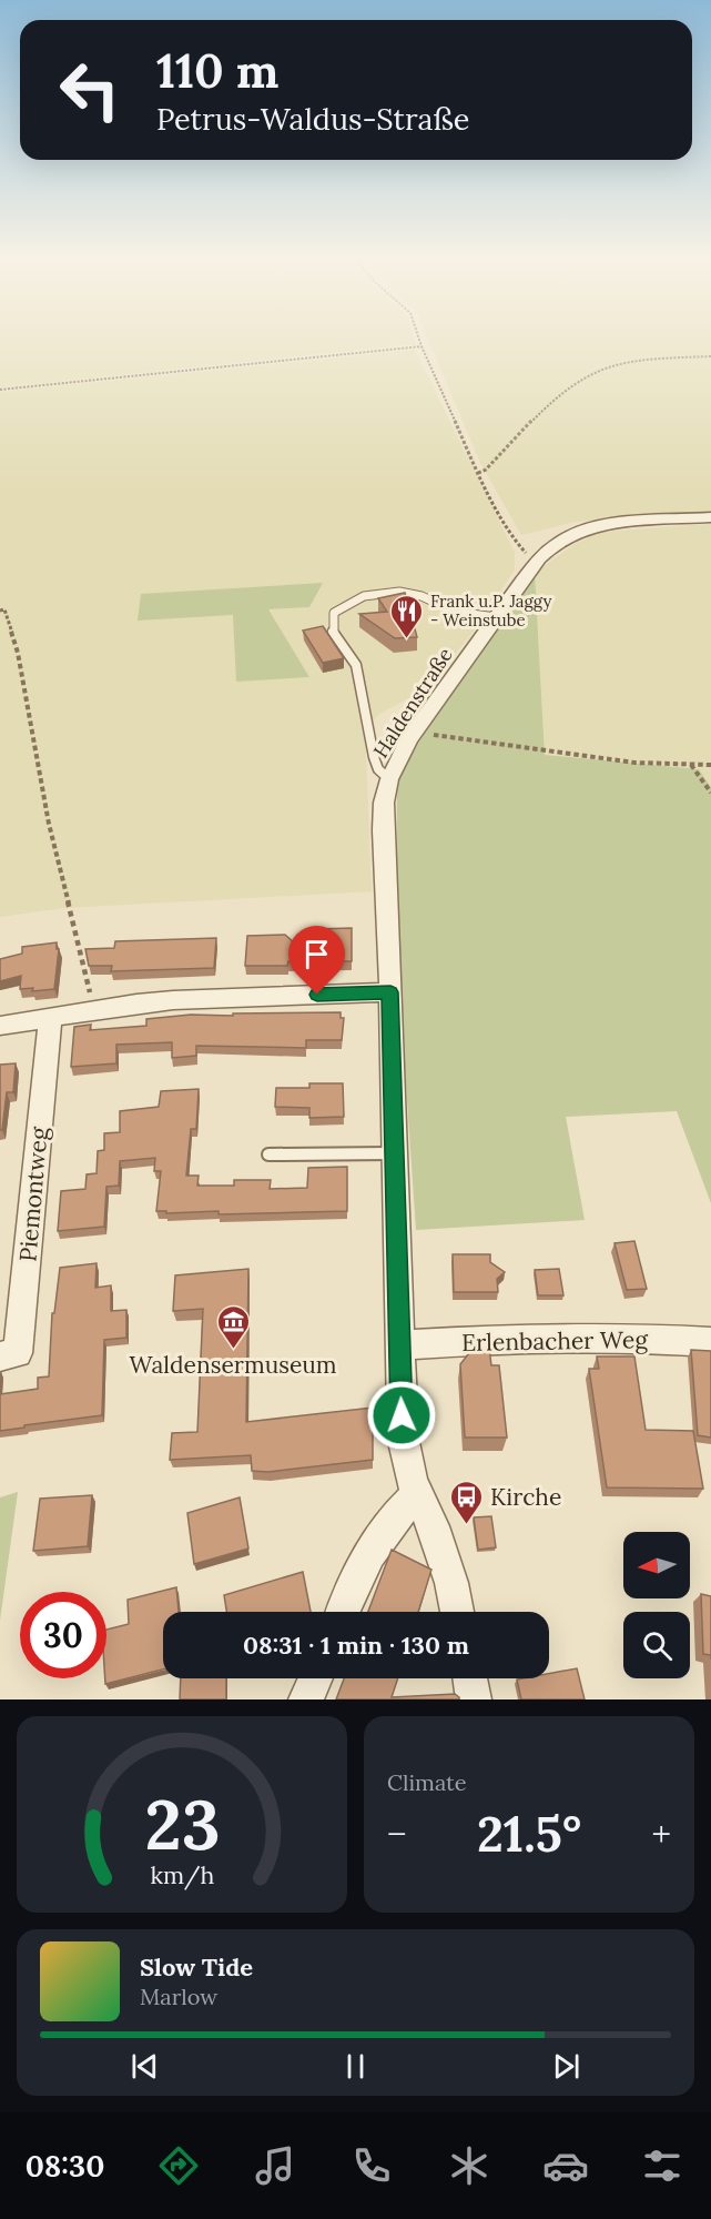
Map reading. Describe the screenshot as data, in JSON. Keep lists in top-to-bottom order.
{
  "streets": {
    "street": ["Haldenstraße", "Piemontweg", "Erlenbacher Weg"]
  },
  "crossings": [
    ["Haldenstraße", "Erlenbacher Weg"]
  ],
  "places": {
    "restaurant": ["Frank u.P. Jaggy - Weinstube"],
    "museum": ["Waldensermuseum"],
    "bus stop": ["Kirche"]
  },
  "north": "left",
  "page": {
    "turn": ["110 m", "Petrus-Waldus-Straße"],
    "limit": "30",
    "trip": "08:31 · 1 min · 130 m",
    "tile": "Climate",
    "heat": ["−", "21.5°", "+"],
    "song": ["Slow Tide", "Marlow"],
    "tabs": "08:30",
    "gauge": ["23", "km/h"]
  }
}
